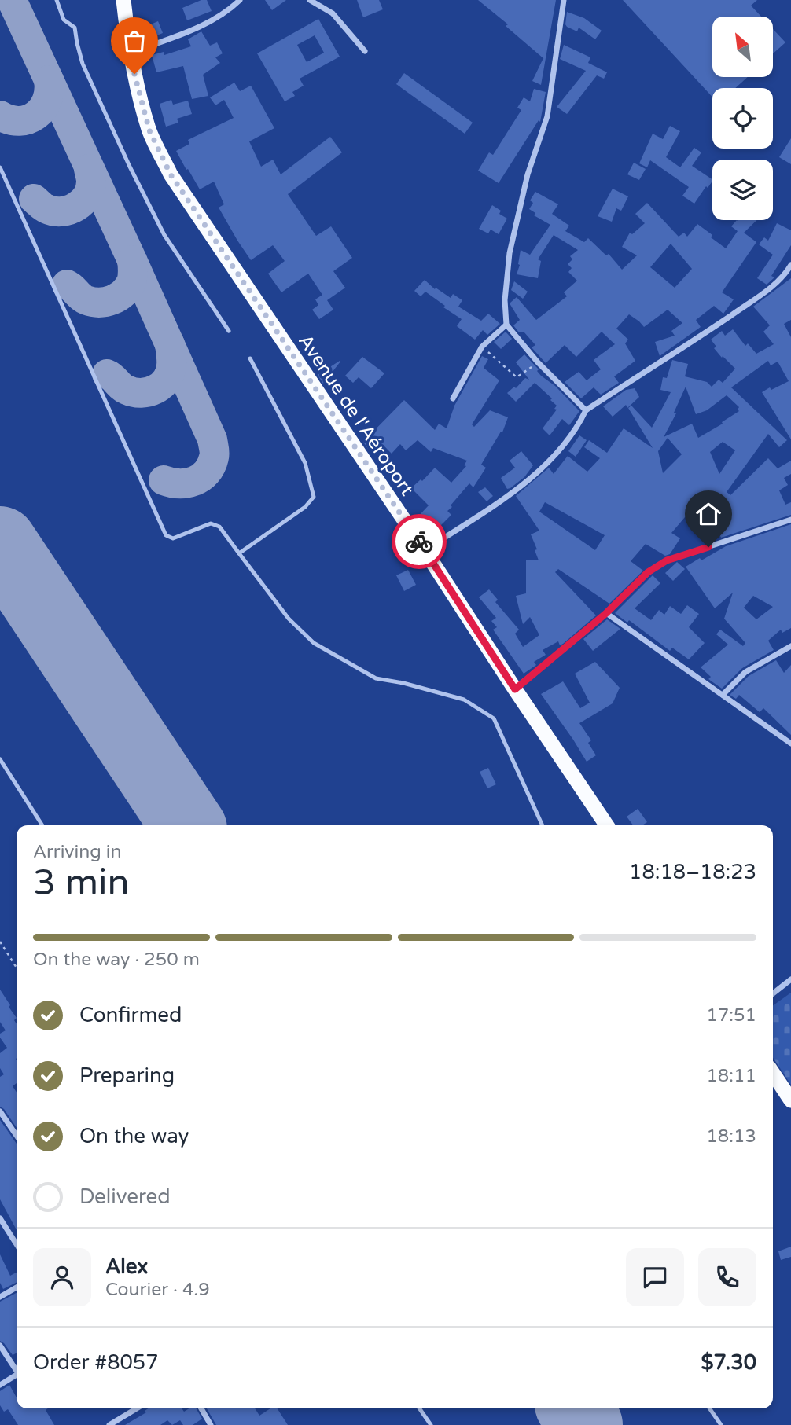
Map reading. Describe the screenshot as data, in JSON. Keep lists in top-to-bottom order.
{
  "streets": {
    "highway": ["Avenue de l'Aéroport"]
  },
  "north": "top left",
  "page": {
    "heading": ["3 min", "Arriving in", "18:18–18:23"],
    "panel": [
      "Alex",
      "Courier · 4.9",
      "Order #8057",
      "$7.30"
    ],
    "bar": "On the way · 250 m",
    "list": [
      ["Confirmed", "17:51"],
      ["Preparing", "18:11"],
      ["On the way", "18:13"],
      "Delivered"
    ]
  }
}
